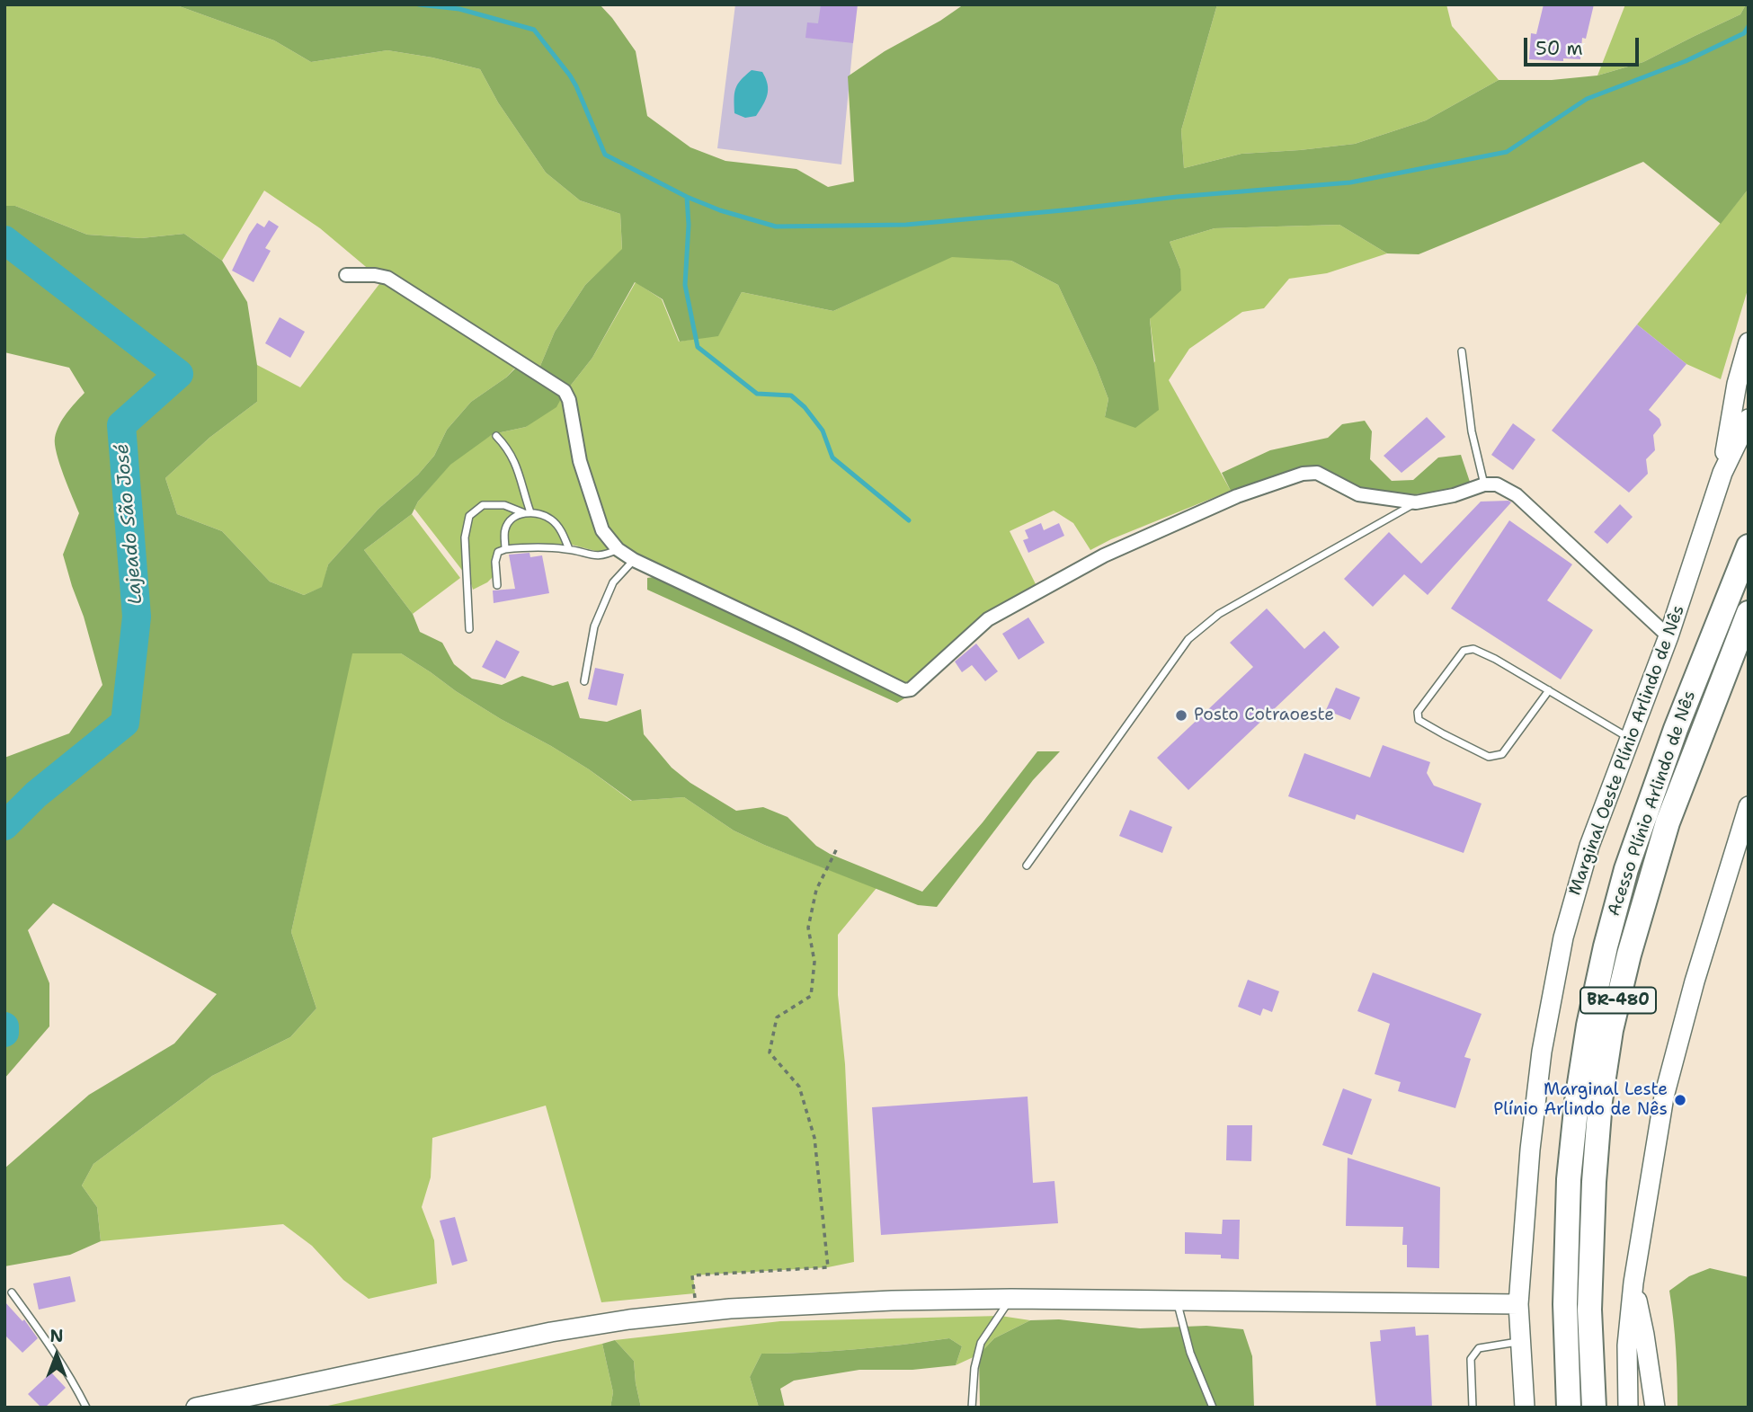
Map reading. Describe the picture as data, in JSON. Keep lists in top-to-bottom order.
{
  "streets": {
    "highway": ["Acesso Plínio Arlindo de Nês", "BR-480"],
    "main road": ["Marginal Oeste Plínio Arlindo de Nês"]
  },
  "water": ["Lajeado São José"],
  "places": ["Posto Cotraoeste", "Marginal Leste Plínio Arlindo de Nês"],
  "scale_bar": "50 m",
  "north": "top"
}
